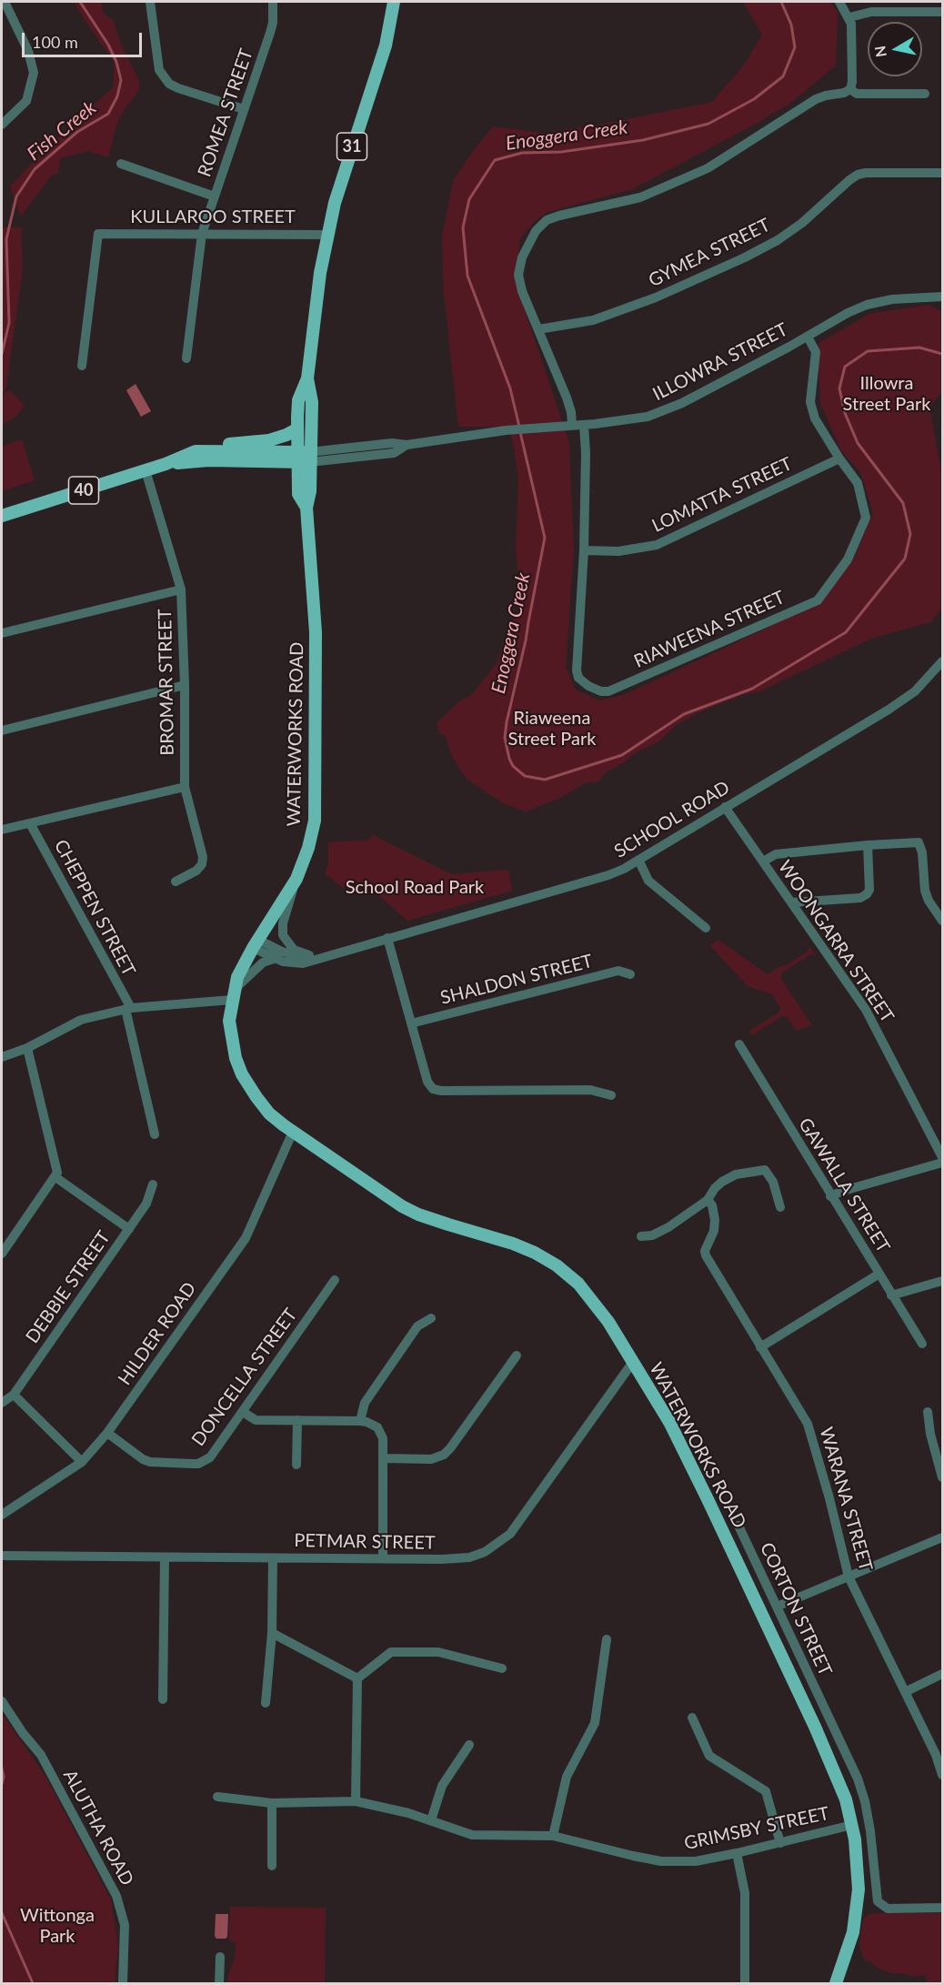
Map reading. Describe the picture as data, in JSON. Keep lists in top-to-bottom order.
{
  "streets": {
    "main road": ["31", "40", "WATERWORKS ROAD"],
    "street": [
      "ROMEA STREET",
      "KULLAROO STREET",
      "GYMEA STREET",
      "ILLOWRA STREET",
      "LOMATTA STREET",
      "RIAWEENA STREET",
      "BROMAR STREET",
      "SCHOOL ROAD",
      "CHEPPEN STREET",
      "WOONGARRA STREET",
      "SHALDON STREET",
      "GAWALLA STREET",
      "DEBBIE STREET",
      "HILDER ROAD",
      "DONCELLA STREET",
      "WARANA STREET",
      "PETMAR STREET",
      "CORTON STREET",
      "ALUTHA ROAD",
      "GRIMSBY STREET"
    ]
  },
  "crossings": [
    ["ROMEA STREET", "KULLAROO STREET"],
    ["KULLAROO STREET", "WATERWORKS ROAD"],
    ["ILLOWRA STREET", "40"],
    ["ILLOWRA STREET", "RIAWEENA STREET"],
    ["ILLOWRA STREET", "WATERWORKS ROAD"],
    ["40", "BROMAR STREET"],
    ["40", "WATERWORKS ROAD"],
    ["LOMATTA STREET", "RIAWEENA STREET"],
    ["WATERWORKS ROAD", "SCHOOL ROAD"],
    ["WATERWORKS ROAD", "HILDER ROAD"],
    ["WATERWORKS ROAD", "PETMAR STREET"],
    ["WATERWORKS ROAD", "GRIMSBY STREET"],
    ["SCHOOL ROAD", "WOONGARRA STREET"],
    ["HILDER ROAD", "DONCELLA STREET"]
  ],
  "water": ["Fish Creek", "Enoggera Creek"],
  "parks": [
    "Illowra Street Park",
    "Riaweena Street Park",
    "School Road Park",
    "Wittonga Park"
  ],
  "scale_bar": "100 m",
  "north": "left"
}
